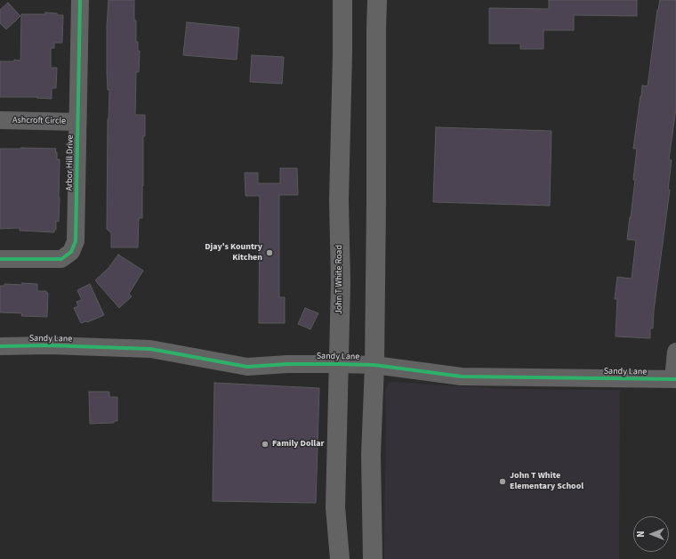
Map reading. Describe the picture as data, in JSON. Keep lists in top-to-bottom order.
{
  "streets": {
    "main road": ["John T White Road"],
    "street": ["Ashcroft Circle", "Arbor Hill Drive", "Sandy Lane"]
  },
  "crossings": [
    ["Ashcroft Circle", "Arbor Hill Drive"],
    ["John T White Road", "Sandy Lane"]
  ],
  "places": ["Djay's Kountry Kitchen", "Family Dollar", "John T White Elementary School"],
  "north": "left"
}
